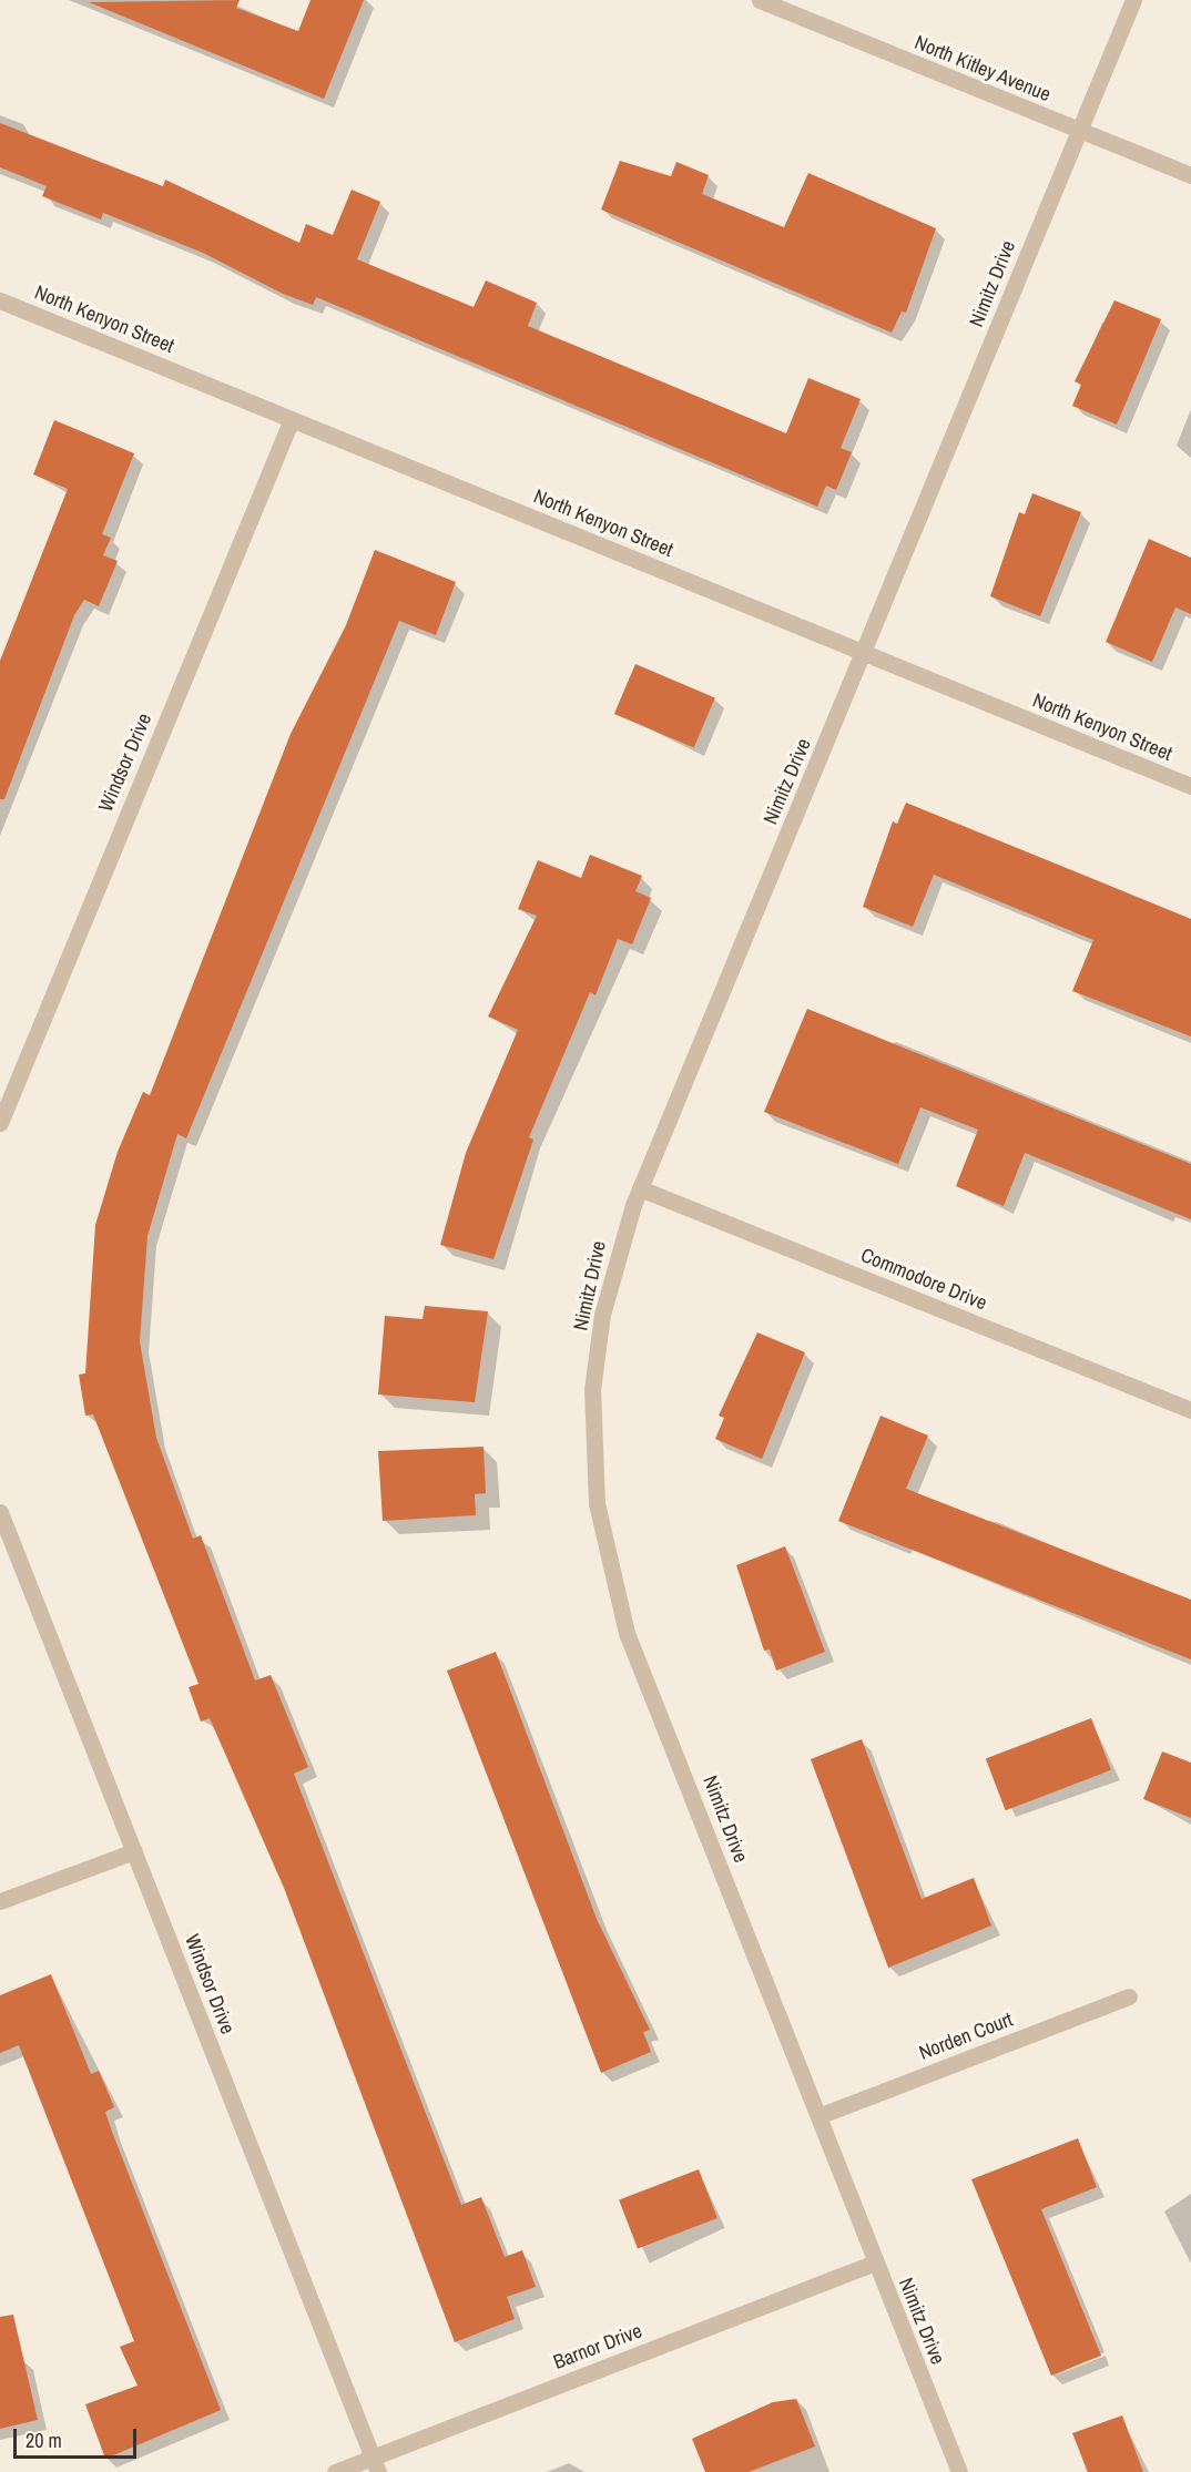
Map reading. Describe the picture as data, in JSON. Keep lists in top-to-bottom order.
{
  "streets": {
    "street": [
      "North Kitley Avenue",
      "Nimitz Drive",
      "North Kenyon Street",
      "Windsor Drive",
      "Commodore Drive",
      "Norden Court",
      "Barnor Drive"
    ]
  },
  "crossings": [
    ["North Kitley Avenue", "Nimitz Drive"],
    ["Nimitz Drive", "North Kenyon Street"],
    ["Nimitz Drive", "Commodore Drive"],
    ["Nimitz Drive", "Norden Court"],
    ["Nimitz Drive", "Barnor Drive"],
    ["North Kenyon Street", "Windsor Drive"],
    ["Windsor Drive", "Barnor Drive"]
  ],
  "scale_bar": "20 m"
}
